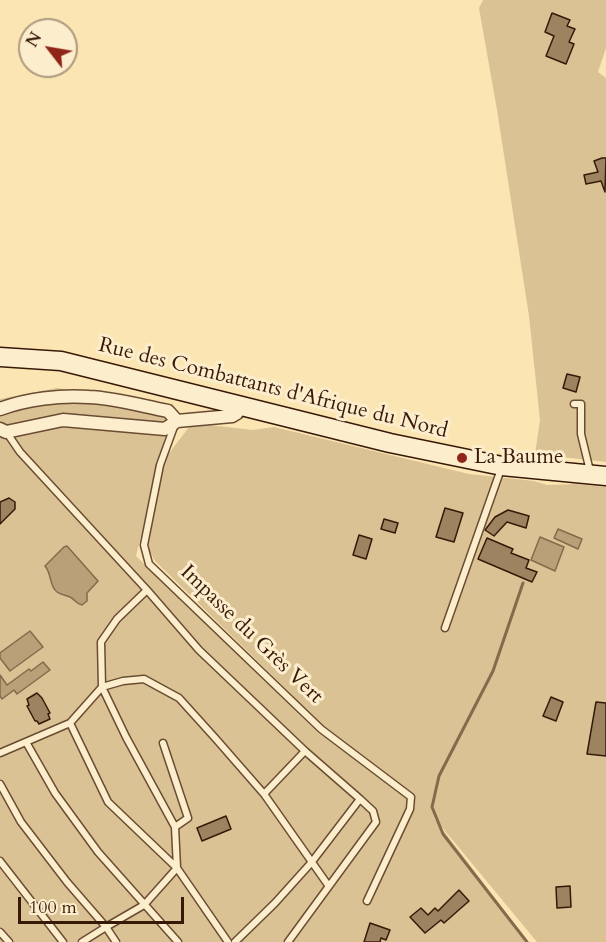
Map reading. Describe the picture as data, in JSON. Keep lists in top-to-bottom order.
{
  "streets": {
    "main road": ["Rue des Combattants d'Afrique du Nord"],
    "lane": ["Impasse du Grès Vert"]
  },
  "places": ["La Baume"],
  "scale_bar": "100 m",
  "north": "top left"
}
